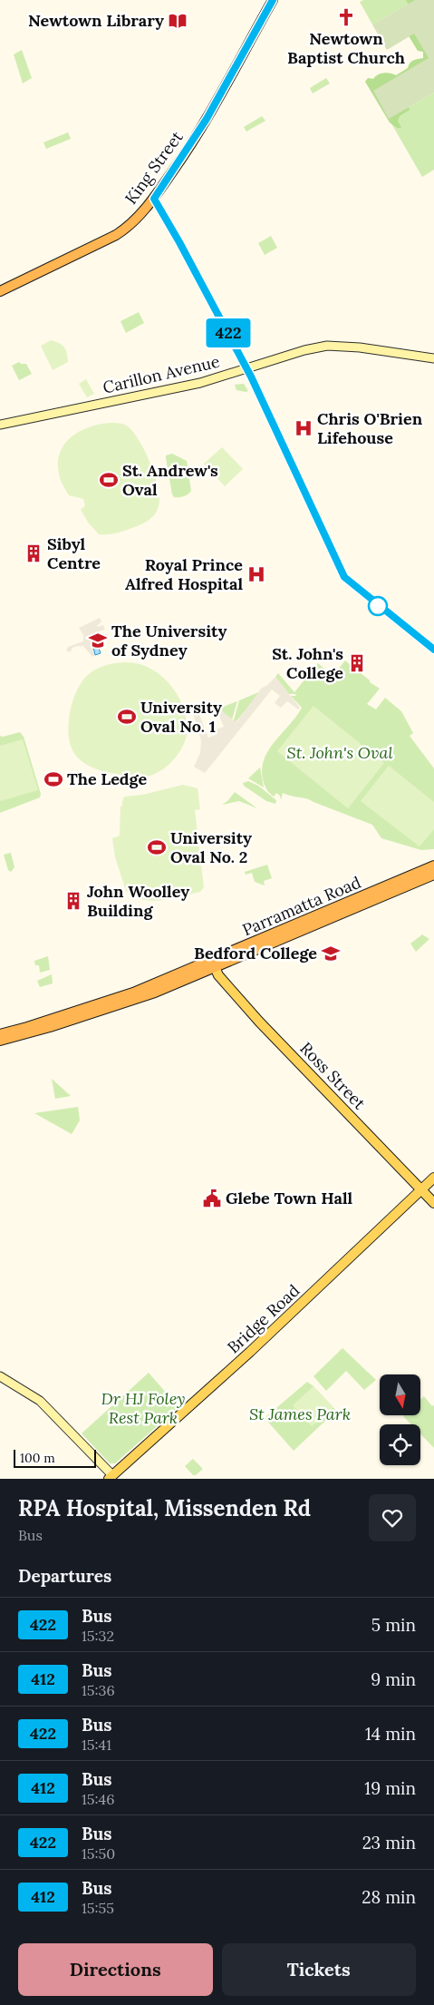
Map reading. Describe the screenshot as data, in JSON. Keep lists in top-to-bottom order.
{
  "streets": {
    "highway": ["King Street", "Parramatta Road"],
    "main road": ["Carillon Avenue", "Ross Street", "Bridge Road"]
  },
  "crossings": [
    ["Parramatta Road", "Ross Street"],
    ["Ross Street", "Bridge Road"]
  ],
  "parks": ["St. John's Oval", "Dr HJ Foley Rest Park", "St James Park"],
  "places": {
    "church": ["Newtown Baptist Church"],
    "library": ["Newtown Library"],
    "hospital": ["Chris O'Brien Lifehouse", "Royal Prince Alfred Hospital"],
    "sports": [
      "St. Andrew's Oval",
      "University Oval No. 1",
      "The Ledge",
      "University Oval No. 2"
    ],
    "building": ["Sibyl Centre", "St. John's College", "John Woolley Building"],
    "school or university": ["The University of Sydney", "Bedford College"],
    "public building": ["Glebe Town Hall"]
  },
  "lines": ["bus line 422"],
  "scale_bar": "100 m",
  "north": "bottom",
  "page": {
    "on_map": "422",
    "scale": "100 m",
    "heading": [
      ["RPA Hospital, Missenden Rd", "Bus"],
      "Departures"
    ],
    "list": [
      {
        "mark": "422",
        "name": "Bus",
        "note": "15:32",
        "value": "5 min"
      },
      {
        "mark": "412",
        "name": "Bus",
        "note": "15:36",
        "value": "9 min"
      },
      {
        "mark": "422",
        "name": "Bus",
        "note": "15:41",
        "value": "14 min"
      },
      {
        "mark": "412",
        "name": "Bus",
        "note": "15:46",
        "value": "19 min"
      },
      {
        "mark": "422",
        "name": "Bus",
        "note": "15:50",
        "value": "23 min"
      },
      {
        "mark": "412",
        "name": "Bus",
        "note": "15:55",
        "value": "28 min"
      }
    ],
    "buttons": ["Directions", "Tickets"]
  }
}
